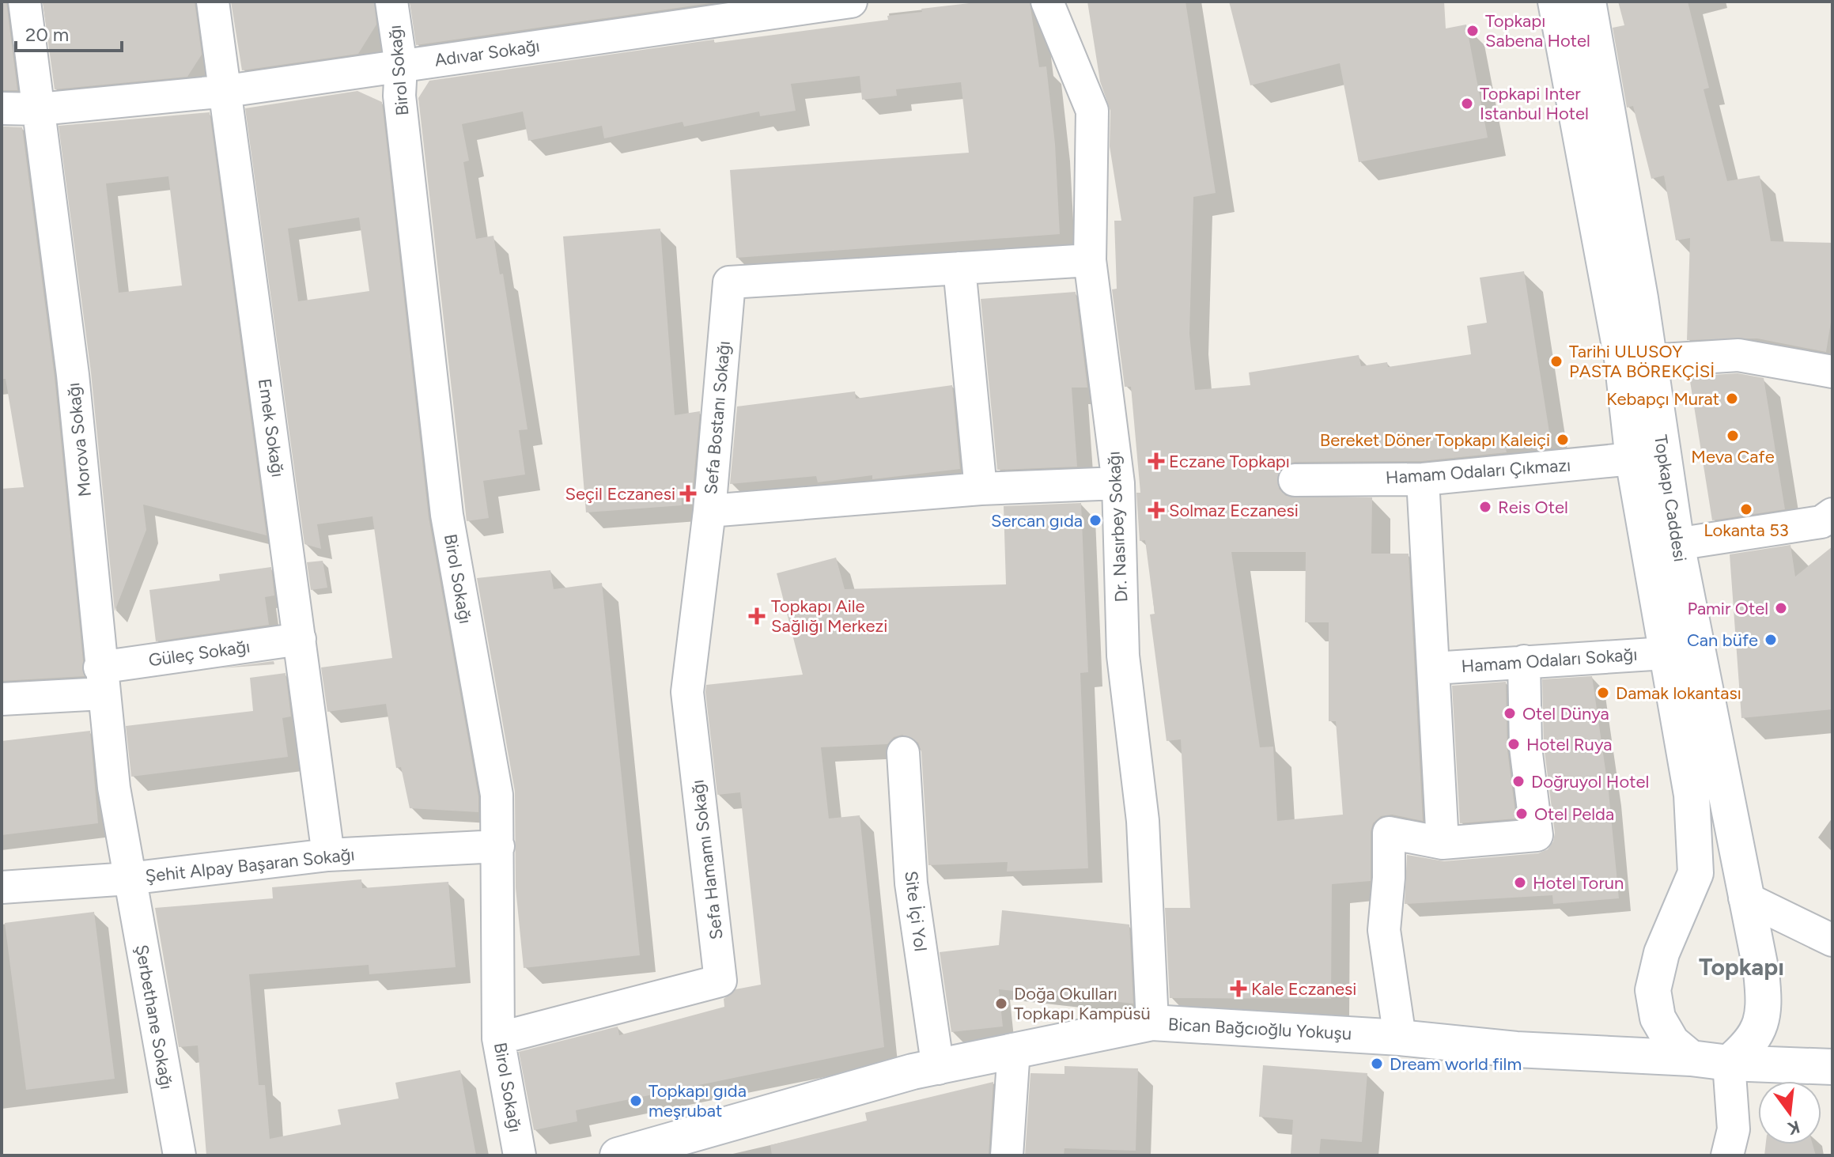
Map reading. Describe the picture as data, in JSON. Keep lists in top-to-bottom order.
{
  "streets": {
    "main road": ["Topkapı Caddesi", "Bican Bağcıoğlu Yokuşu"],
    "street": [
      "Adıvar Sokağı",
      "Birol Sokağı",
      "Sefa Bostanı Sokağı",
      "Emek Sokağı",
      "Morova Sokağı",
      "Hamam Odaları Çıkmazı",
      "Dr. Nasırbey Sokağı",
      "Güleç Sokağı",
      "Hamam Odaları Sokağı",
      "Sefa Hamamı Sokağı",
      "Şehit Alpay Başaran Sokağı",
      "Site İçi Yol",
      "Şerbethane Sokağı"
    ]
  },
  "crossings": [
    ["Adıvar Sokağı", "Birol Sokağı"],
    ["Adıvar Sokağı", "Emek Sokağı"],
    ["Adıvar Sokağı", "Morova Sokağı"],
    ["Birol Sokağı", "Sefa Hamamı Sokağı"],
    ["Birol Sokağı", "Şehit Alpay Başaran Sokağı"],
    ["Sefa Bostanı Sokağı", "Dr. Nasırbey Sokağı"],
    ["Sefa Bostanı Sokağı", "Sefa Hamamı Sokağı"],
    ["Emek Sokağı", "Güleç Sokağı"],
    ["Emek Sokağı", "Şehit Alpay Başaran Sokağı"],
    ["Morova Sokağı", "Güleç Sokağı"],
    ["Morova Sokağı", "Şehit Alpay Başaran Sokağı"],
    ["Morova Sokağı", "Şerbethane Sokağı"],
    ["Hamam Odaları Çıkmazı", "Topkapı Caddesi"],
    ["Topkapı Caddesi", "Hamam Odaları Sokağı"],
    ["Topkapı Caddesi", "Bican Bağcıoğlu Yokuşu"],
    ["Dr. Nasırbey Sokağı", "Bican Bağcıoğlu Yokuşu"],
    ["Şehit Alpay Başaran Sokağı", "Şerbethane Sokağı"],
    ["Site İçi Yol", "Bican Bağcıoğlu Yokuşu"]
  ],
  "districts": ["Topkapı"],
  "places": {
    "other": [
      "Topkapı Sabena Hotel",
      "Topkapi Inter Istanbul Hotel",
      "Tarihi ULUSOY PASTA BÖREKÇİSİ",
      "Kebapçı Murat",
      "Meva Cafe",
      "Bereket Döner Topkapı Kaleiçi",
      "Reis Otel",
      "Lokanta 53",
      "Sercan gıda",
      "Pamir Otel",
      "Can büfe",
      "Damak lokantası",
      "Otel Dünya",
      "Hotel Ruya",
      "Doğruyol Hotel",
      "Otel Pelda",
      "Hotel Torun",
      "Doğa Okulları Topkapı Kampüsü",
      "Dream world film",
      "Topkapı gıda meşrubat"
    ],
    "health": [
      "Eczane Topkapı",
      "Seçil Eczanesi",
      "Solmaz Eczanesi",
      "Topkapı Aile Sağlığı Merkezi",
      "Kale Eczanesi"
    ]
  },
  "scale_bar": "20 m",
  "north": "bottom"
}
